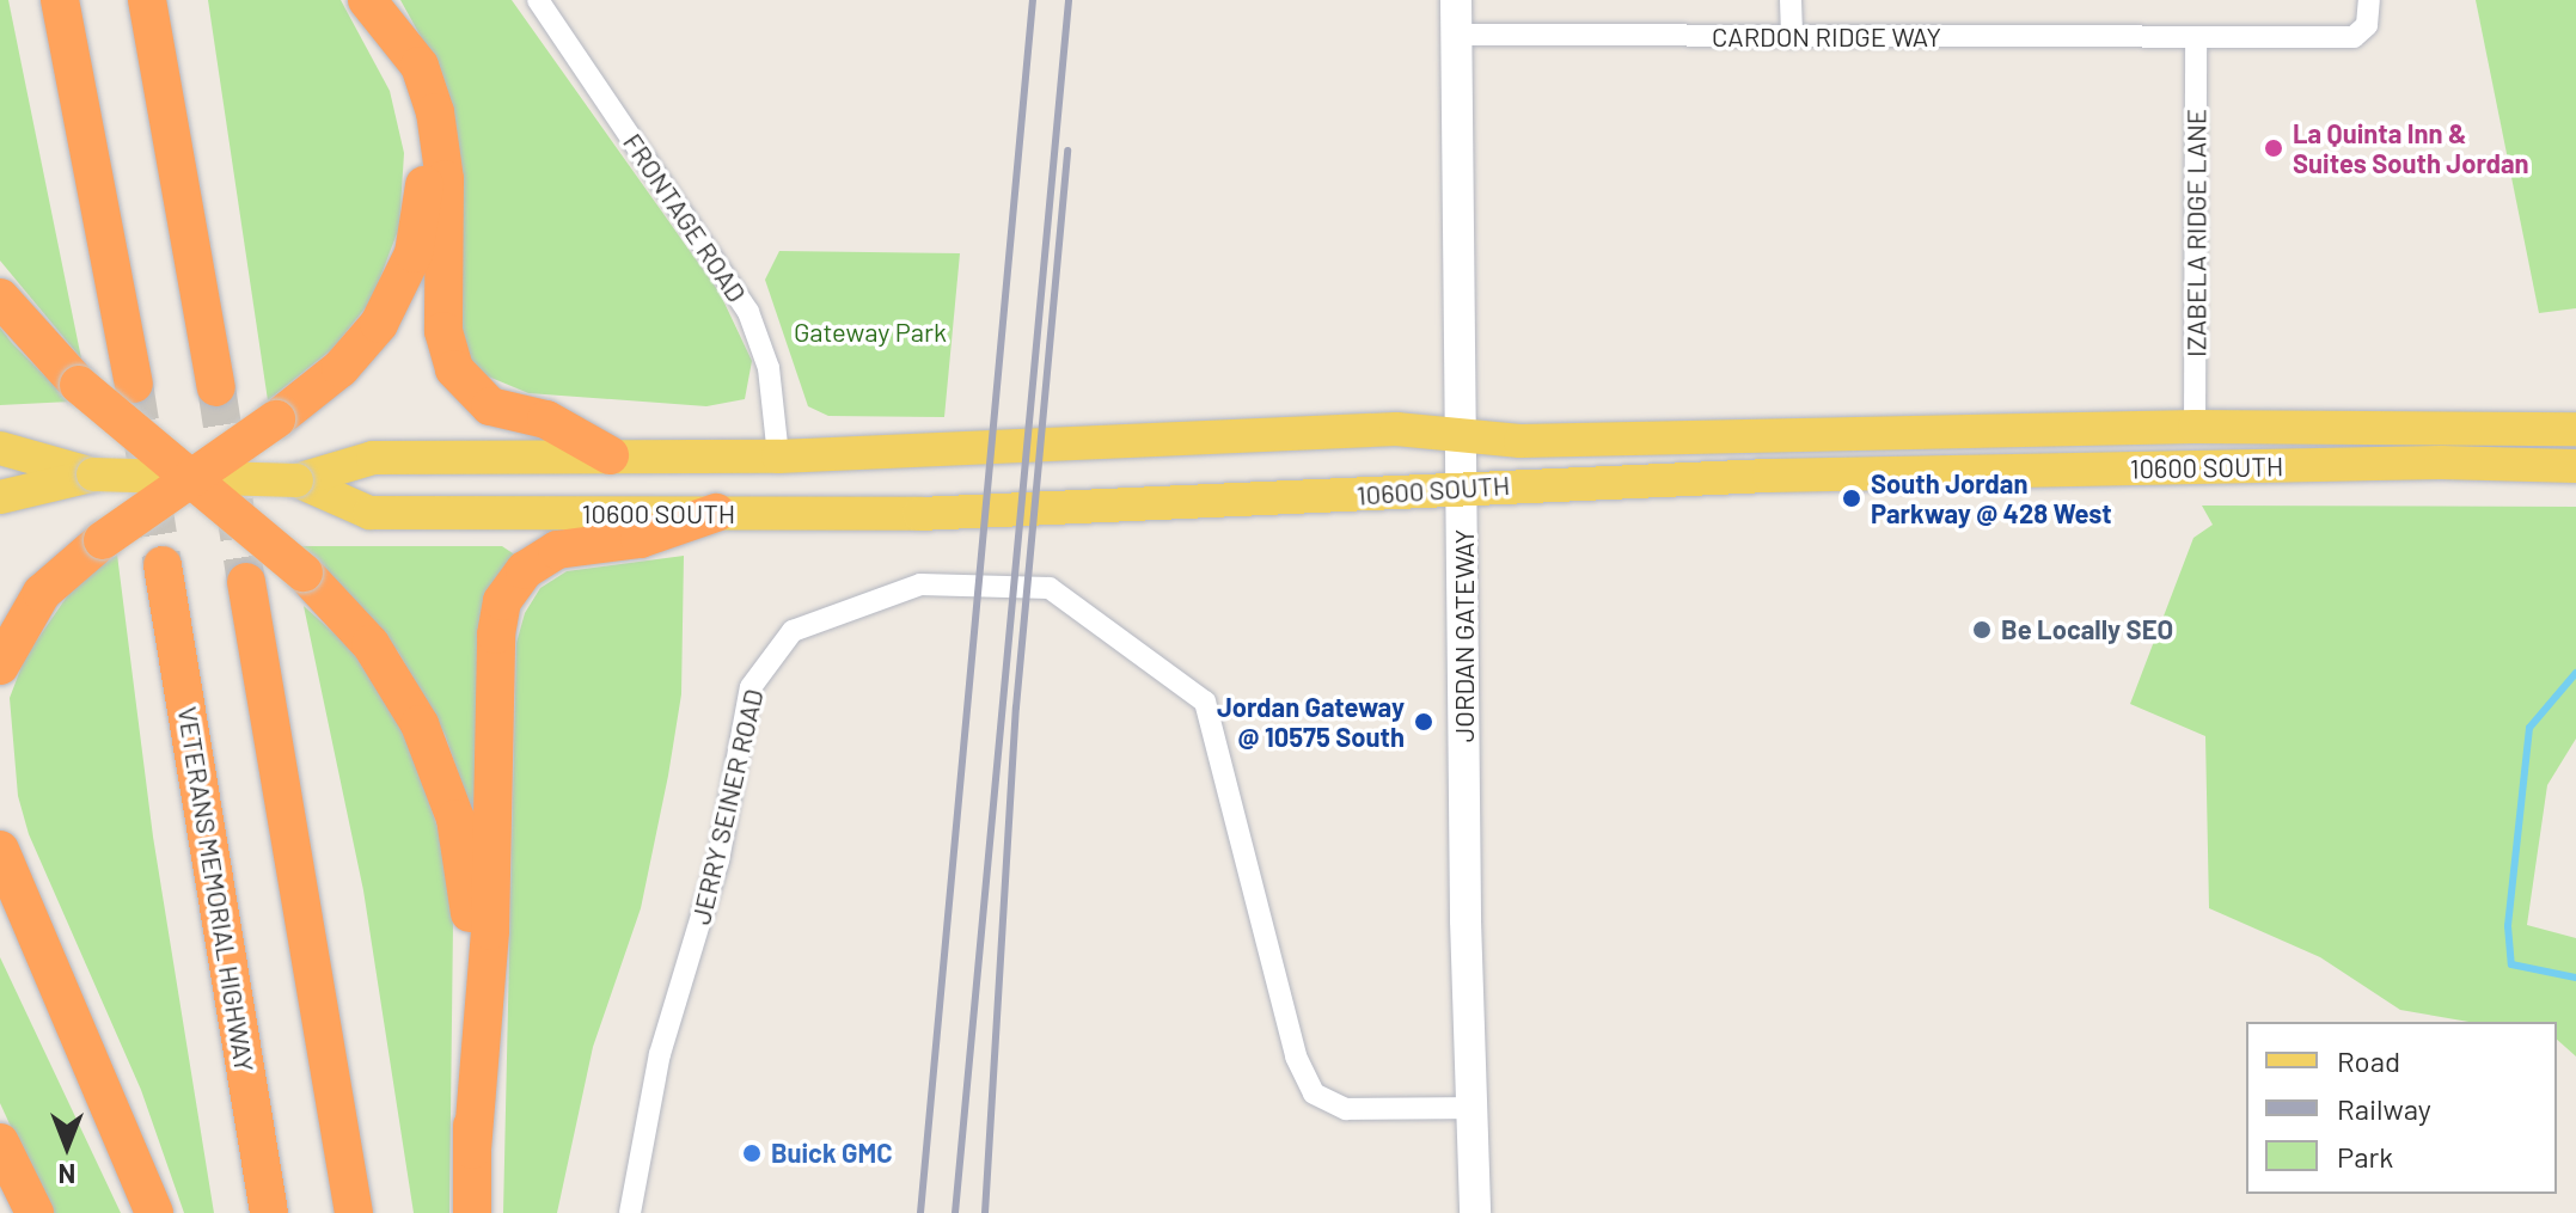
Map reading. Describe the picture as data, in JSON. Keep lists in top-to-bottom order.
{
  "streets": {
    "highway": ["VETERANS MEMORIAL HIGHWAY"],
    "main road": ["10600 SOUTH", "JORDAN GATEWAY"],
    "street": [
      "CARDON RIDGE WAY",
      "FRONTAGE ROAD",
      "IZABELA RIDGE LANE",
      "JERRY SEINER ROAD"
    ]
  },
  "crossings": [
    ["CARDON RIDGE WAY", "IZABELA RIDGE LANE"],
    ["CARDON RIDGE WAY", "JORDAN GATEWAY"],
    ["FRONTAGE ROAD", "10600 SOUTH"],
    ["IZABELA RIDGE LANE", "10600 SOUTH"],
    ["10600 SOUTH", "JORDAN GATEWAY"],
    ["JORDAN GATEWAY", "JERRY SEINER ROAD"]
  ],
  "parks": ["Gateway Park"],
  "places": [
    "La Quinta Inn & Suites South Jordan",
    "South Jordan Parkway @ 428 West",
    "Be Locally SEO",
    "Jordan Gateway @ 10575 South",
    "Buick GMC"
  ],
  "legend": ["Road", "Railway", "Park"],
  "north": "bottom"
}
